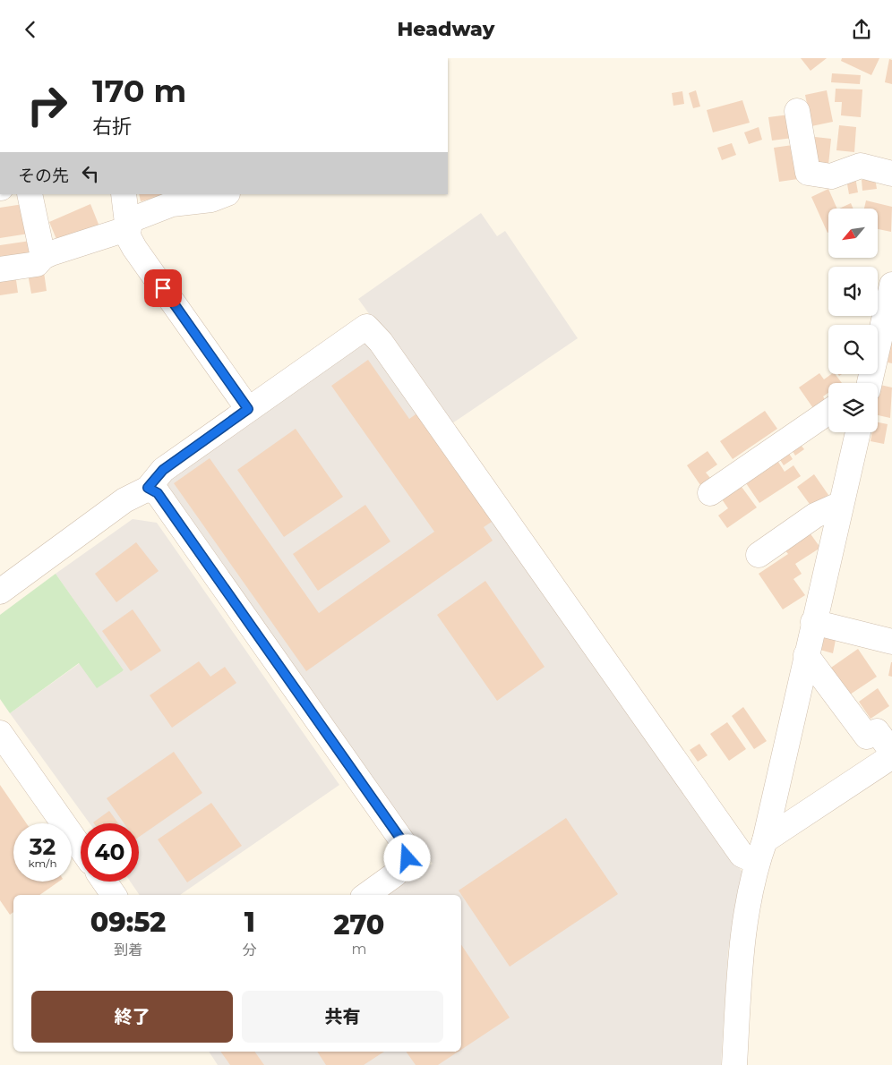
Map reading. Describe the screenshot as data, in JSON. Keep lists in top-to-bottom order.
{
  "north": "bottom left",
  "page": {
    "header": "Headway",
    "turn": ["170 m", "右折"],
    "then": "その先",
    "speed": "32 km/h",
    "limit": "40",
    "eta": [
      "09:52",
      "到着",
      "1",
      "分",
      "270",
      "m"
    ],
    "buttons": ["終了", "共有"]
  }
}
